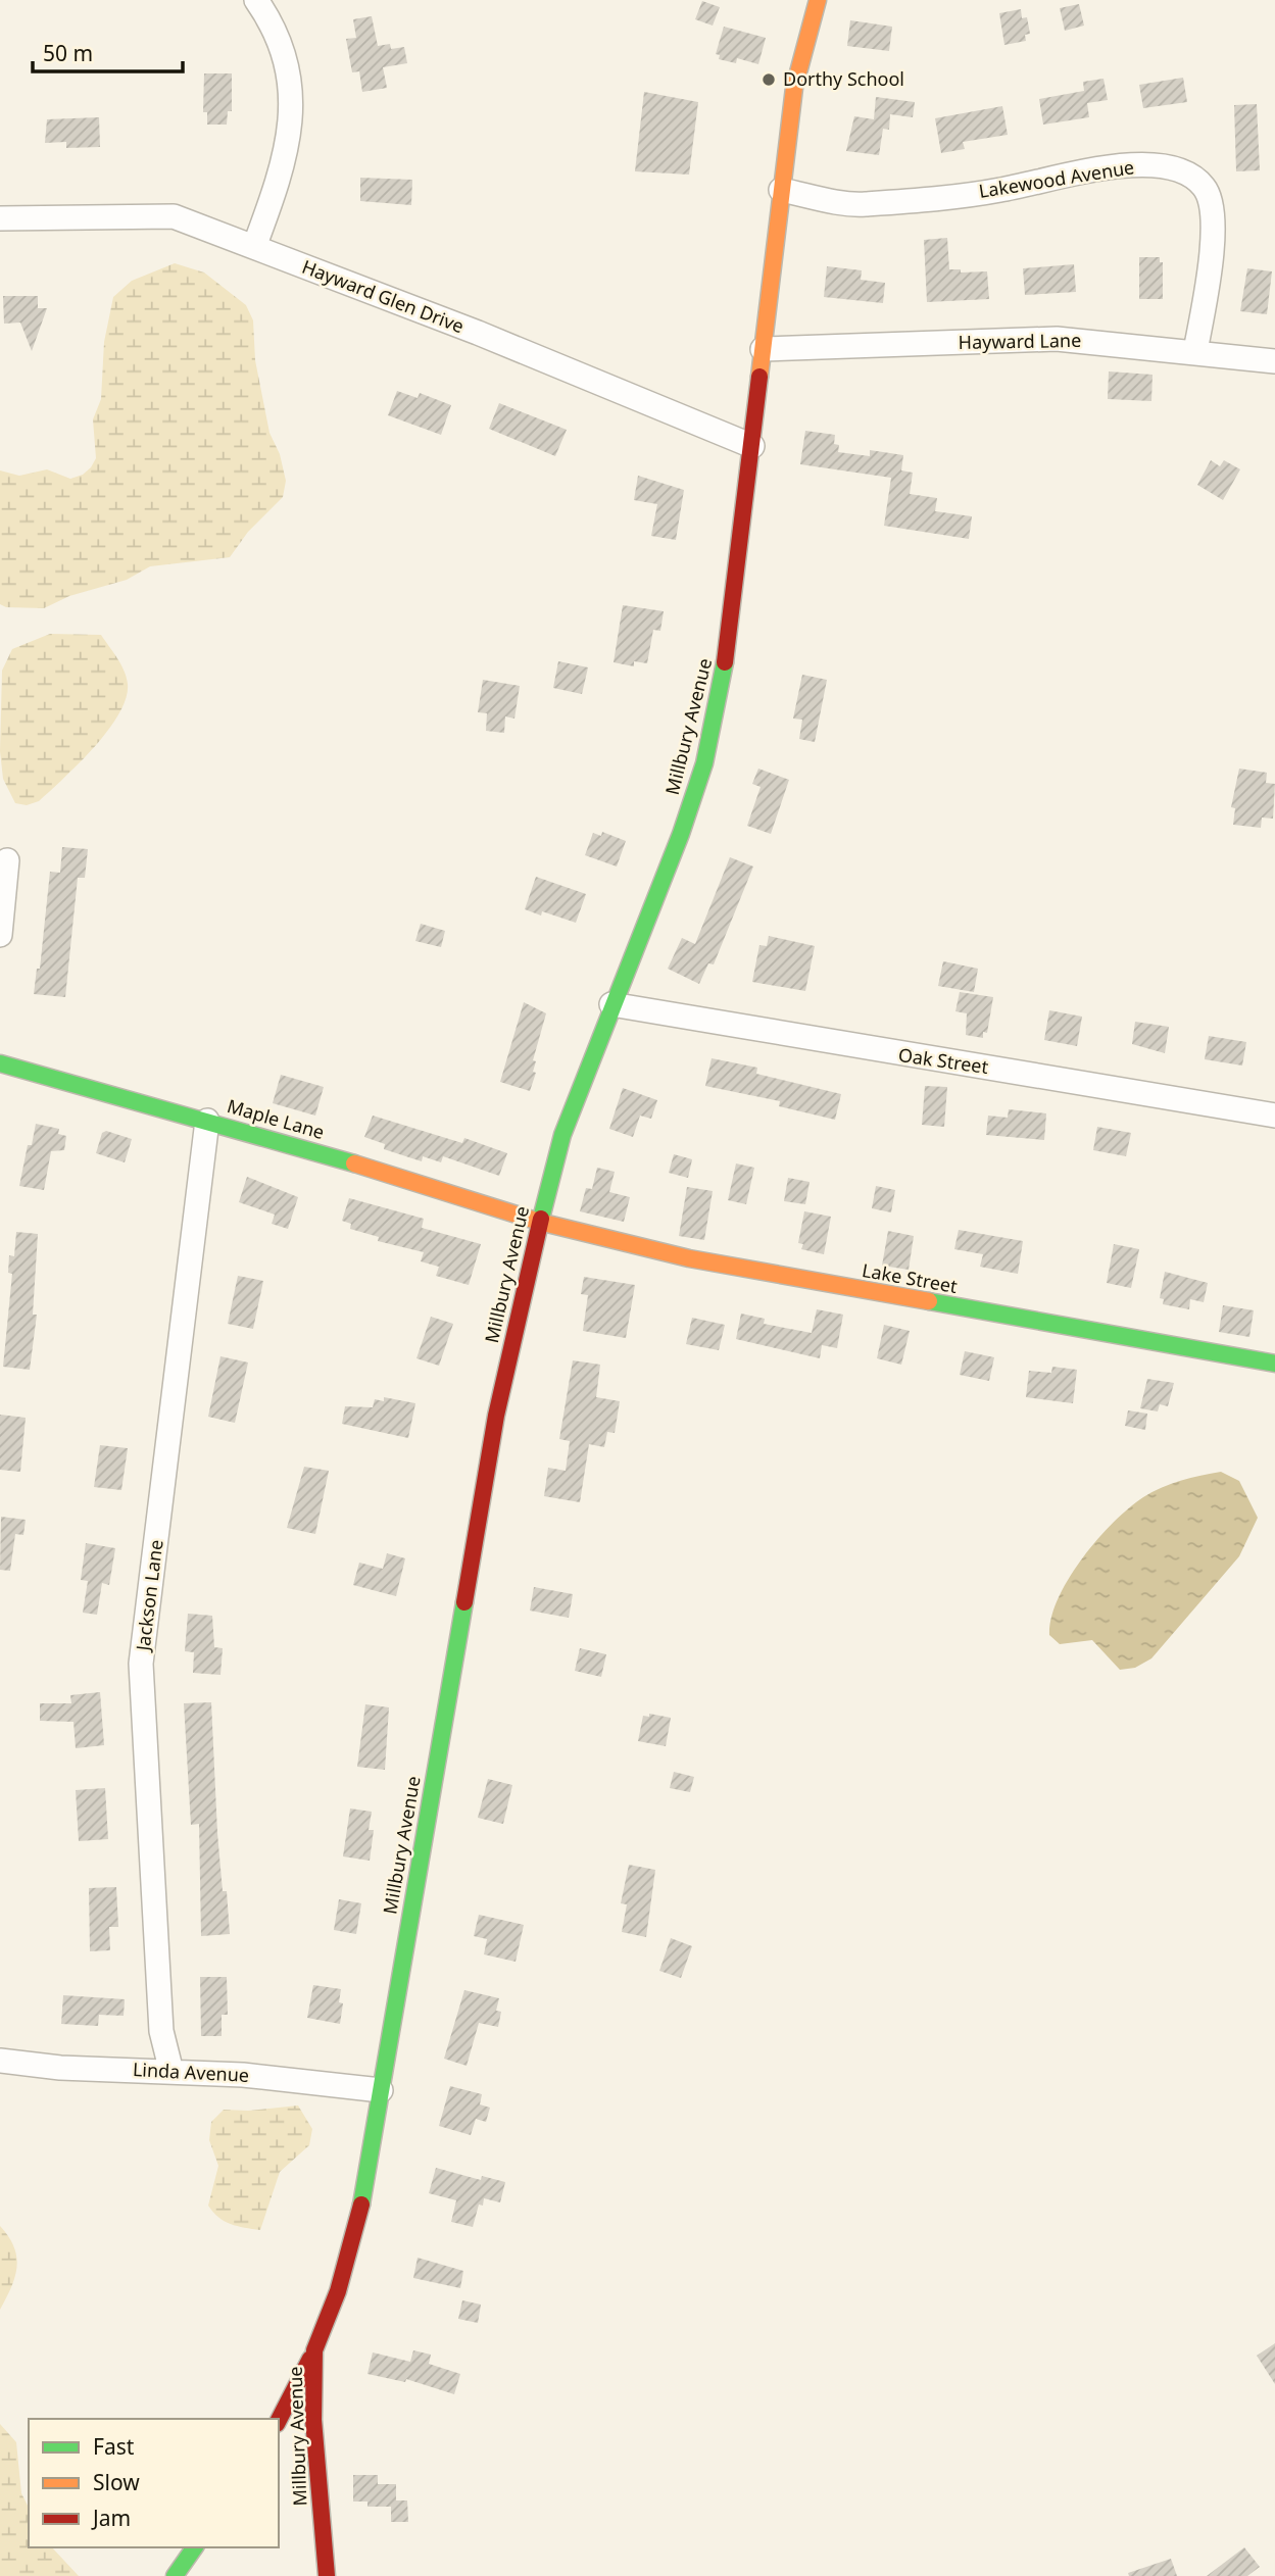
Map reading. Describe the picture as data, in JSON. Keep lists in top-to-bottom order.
{
  "streets": {
    "main road": ["Millbury Avenue", "Maple Lane", "Lake Street"],
    "street": [
      "Lakewood Avenue",
      "Hayward Glen Drive",
      "Hayward Lane",
      "Oak Street",
      "Jackson Lane",
      "Linda Avenue"
    ]
  },
  "crossings": [
    ["Lakewood Avenue", "Hayward Lane"],
    ["Lakewood Avenue", "Millbury Avenue"],
    ["Hayward Glen Drive", "Millbury Avenue"],
    ["Hayward Lane", "Millbury Avenue"],
    ["Millbury Avenue", "Oak Street"],
    ["Millbury Avenue", "Maple Lane"],
    ["Millbury Avenue", "Lake Street"],
    ["Millbury Avenue", "Linda Avenue"],
    ["Maple Lane", "Lake Street"],
    ["Maple Lane", "Jackson Lane"],
    ["Jackson Lane", "Linda Avenue"]
  ],
  "places": ["Dorthy School"],
  "legend": ["Fast", "Slow", "Jam"],
  "scale_bar": "50 m"
}
